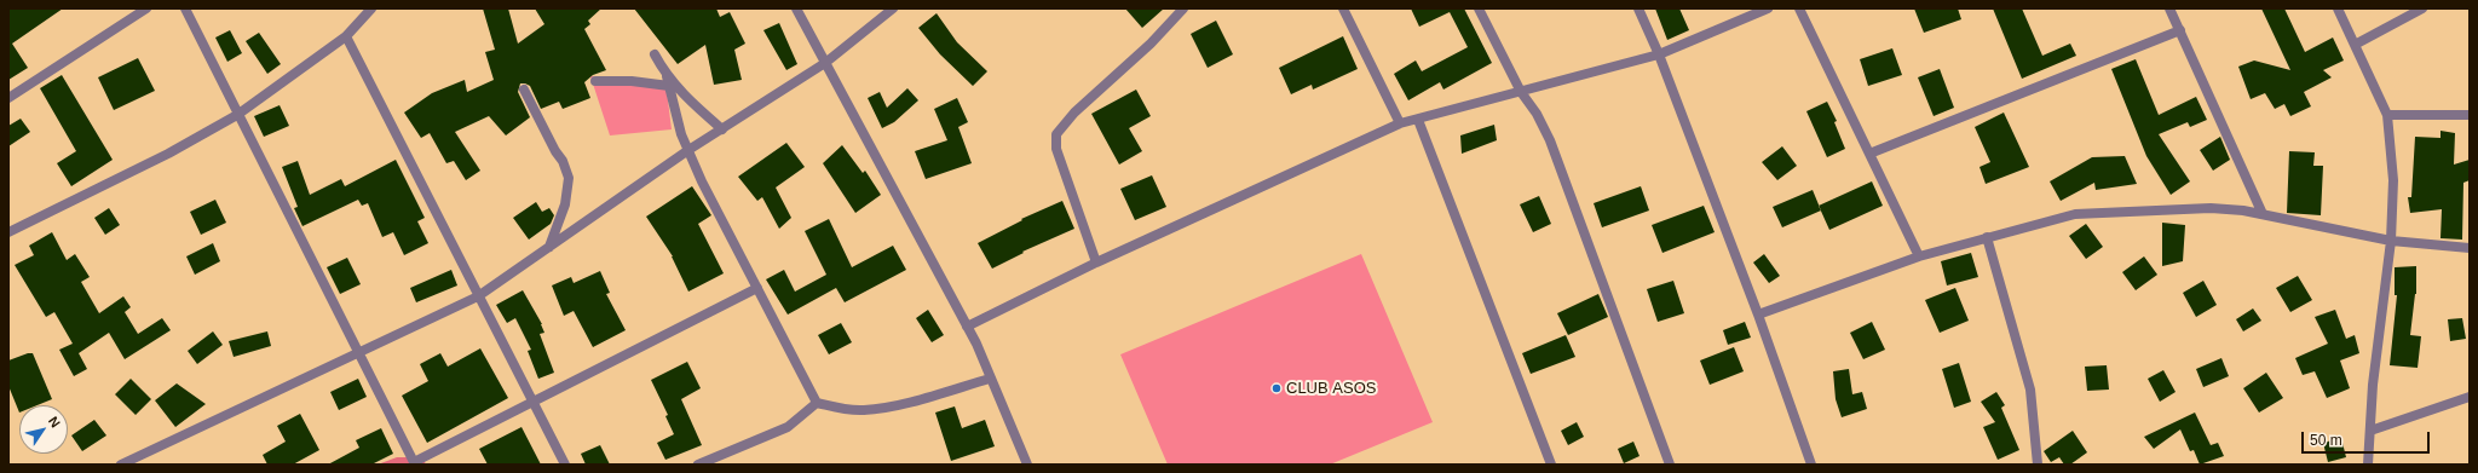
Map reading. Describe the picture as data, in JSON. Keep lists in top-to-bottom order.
{
  "places": ["CLUB ASOS"],
  "scale_bar": "50 m",
  "north": "top right"
}
